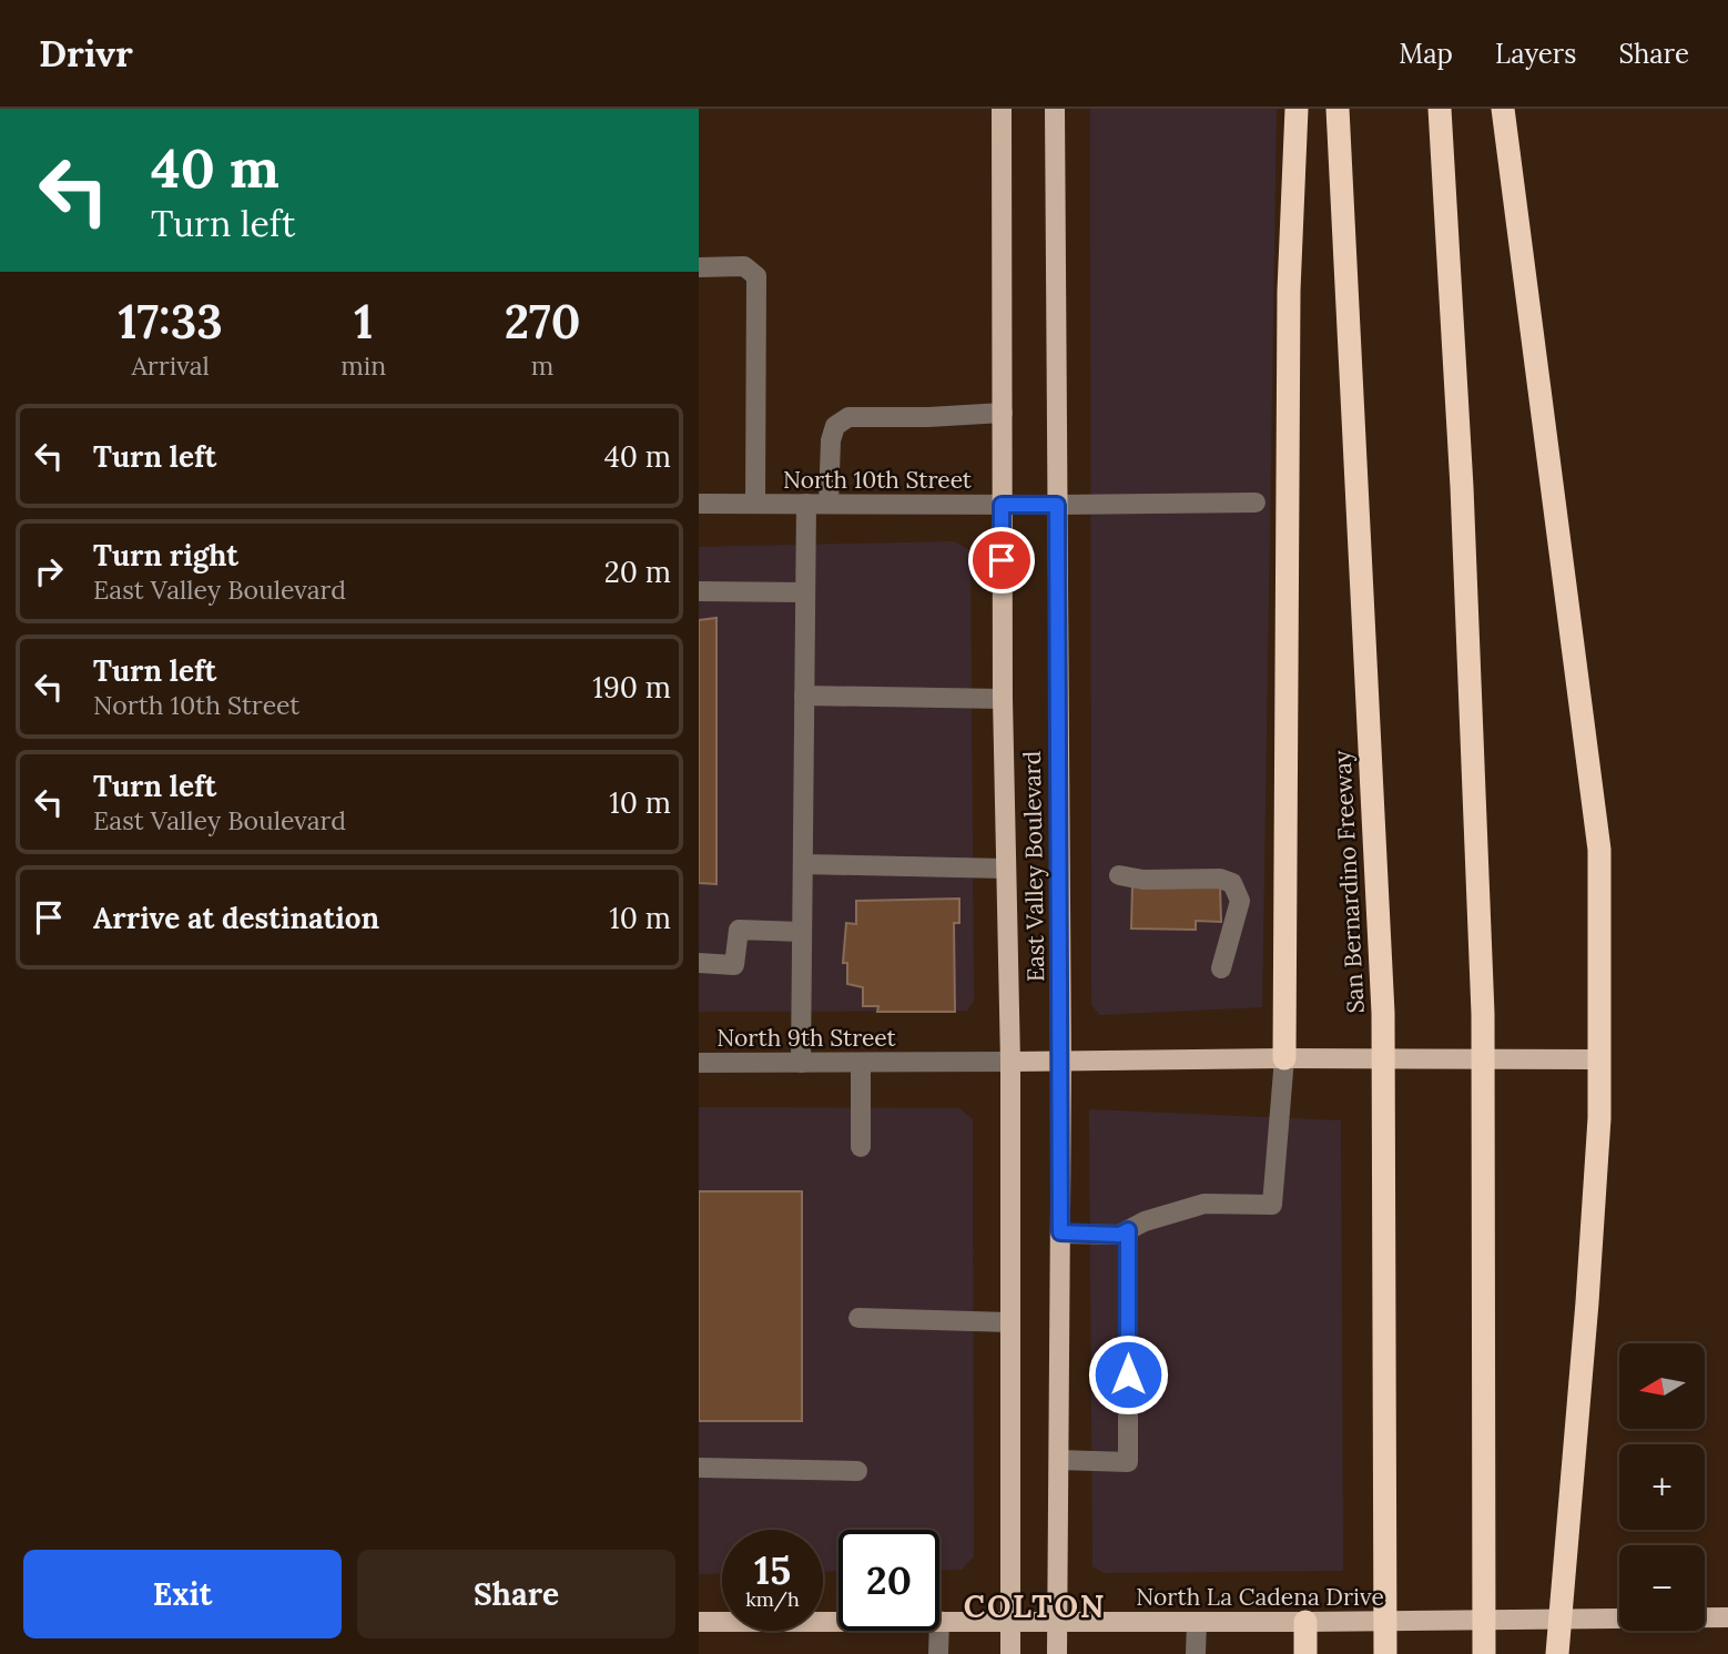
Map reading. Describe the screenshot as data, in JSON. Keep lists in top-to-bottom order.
{
  "streets": {
    "highway": ["San Bernardino Freeway"],
    "main road": ["East Valley Boulevard", "North La Cadena Drive"],
    "street": ["North 10th Street", "North 9th Street"]
  },
  "crossings": [
    ["North 10th Street", "East Valley Boulevard"],
    ["East Valley Boulevard", "North 9th Street"],
    ["East Valley Boulevard", "North La Cadena Drive"]
  ],
  "districts": ["COLTON"],
  "north": "left",
  "page": {
    "header": "Drivr",
    "nav": ["Map", "Layers", "Share"],
    "turn": ["40 m", "Turn left"],
    "eta": [
      "17:33",
      "Arrival",
      "1",
      "min",
      "270",
      "m"
    ],
    "list": [
      {
        "name": "Turn left",
        "value": "40 m"
      },
      {
        "name": "Turn right",
        "note": "East Valley Boulevard",
        "value": "20 m"
      },
      {
        "name": "Turn left",
        "note": "North 10th Street",
        "value": "190 m"
      },
      {
        "name": "Turn left",
        "note": "East Valley Boulevard",
        "value": "10 m"
      },
      {
        "name": "Arrive at destination",
        "value": "10 m"
      }
    ],
    "map_buttons": ["+", "−"],
    "speed": "15 km/h",
    "limit": "20",
    "buttons": ["Exit", "Share"]
  }
}
